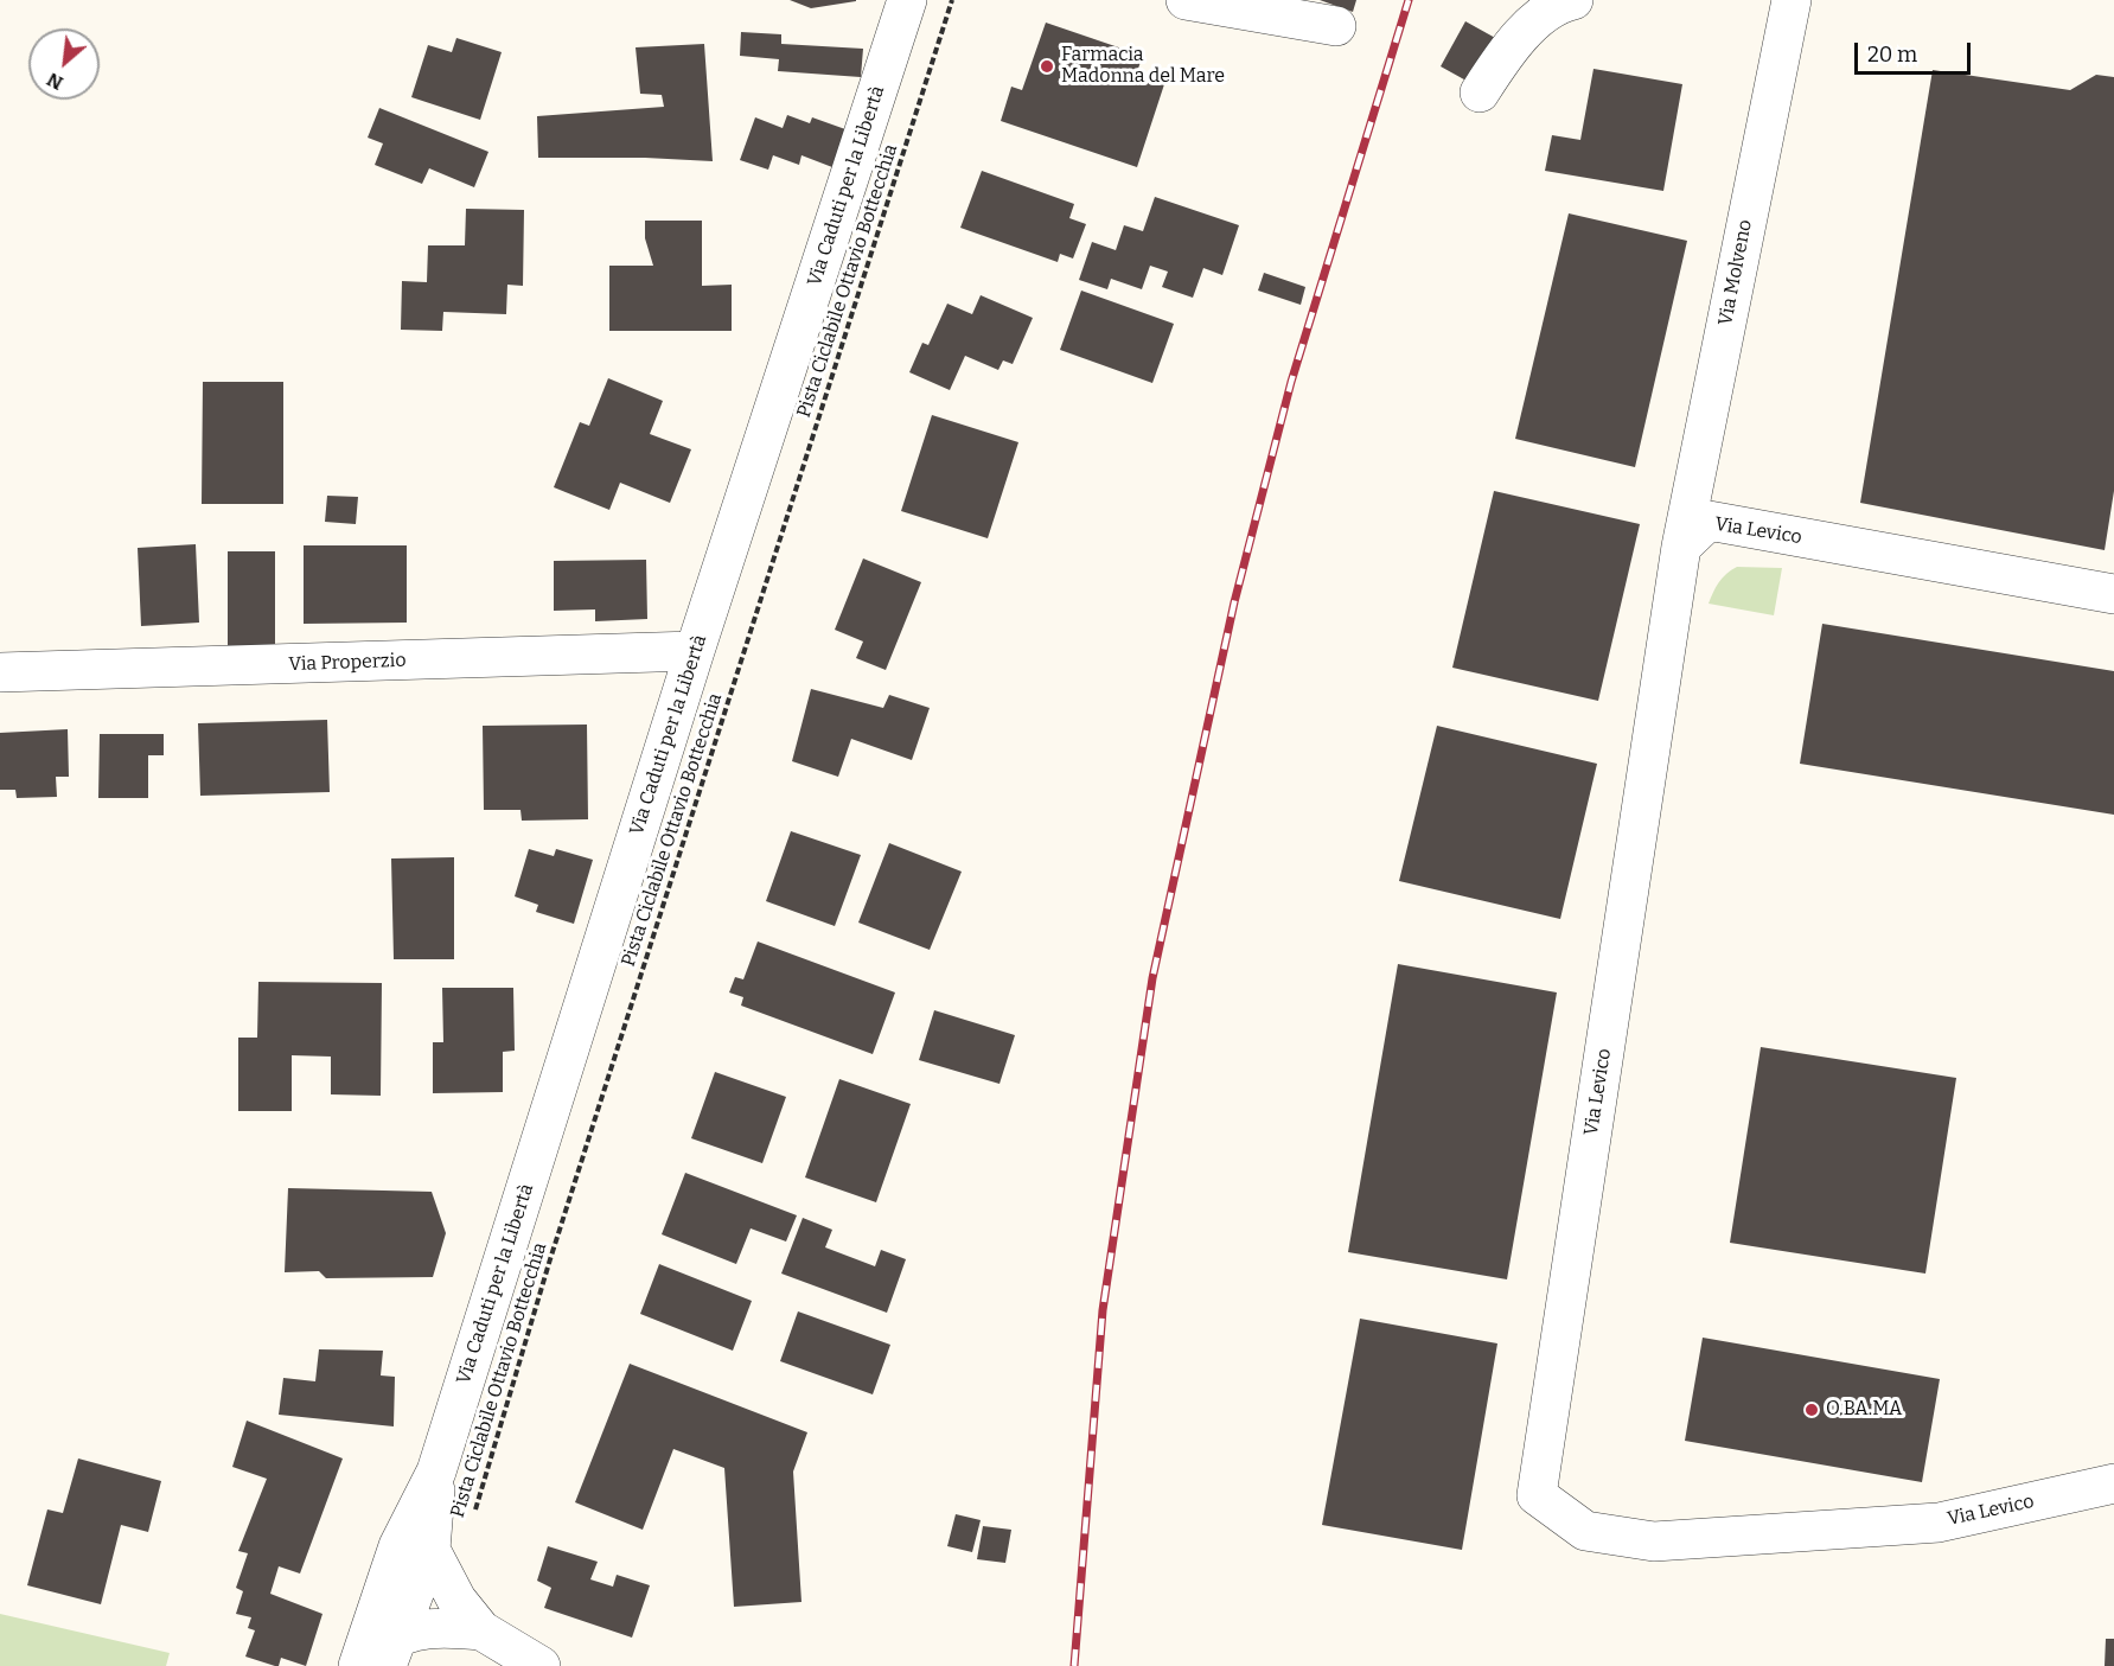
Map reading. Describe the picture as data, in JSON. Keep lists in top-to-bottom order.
{
  "streets": {
    "street": [
      "Via Caduti per la Libertà",
      "Via Molveno",
      "Via Levico",
      "Via Properzio"
    ],
    "path": ["Pista Ciclabile Ottavio Bottecchia"]
  },
  "crossings": [
    ["Via Caduti per la Libertà", "Via Properzio"],
    ["Via Molveno", "Via Levico"]
  ],
  "places": ["Farmacia Madonna del Mare", "O.BA.MA"],
  "scale_bar": "20 m",
  "north": "bottom left"
}
